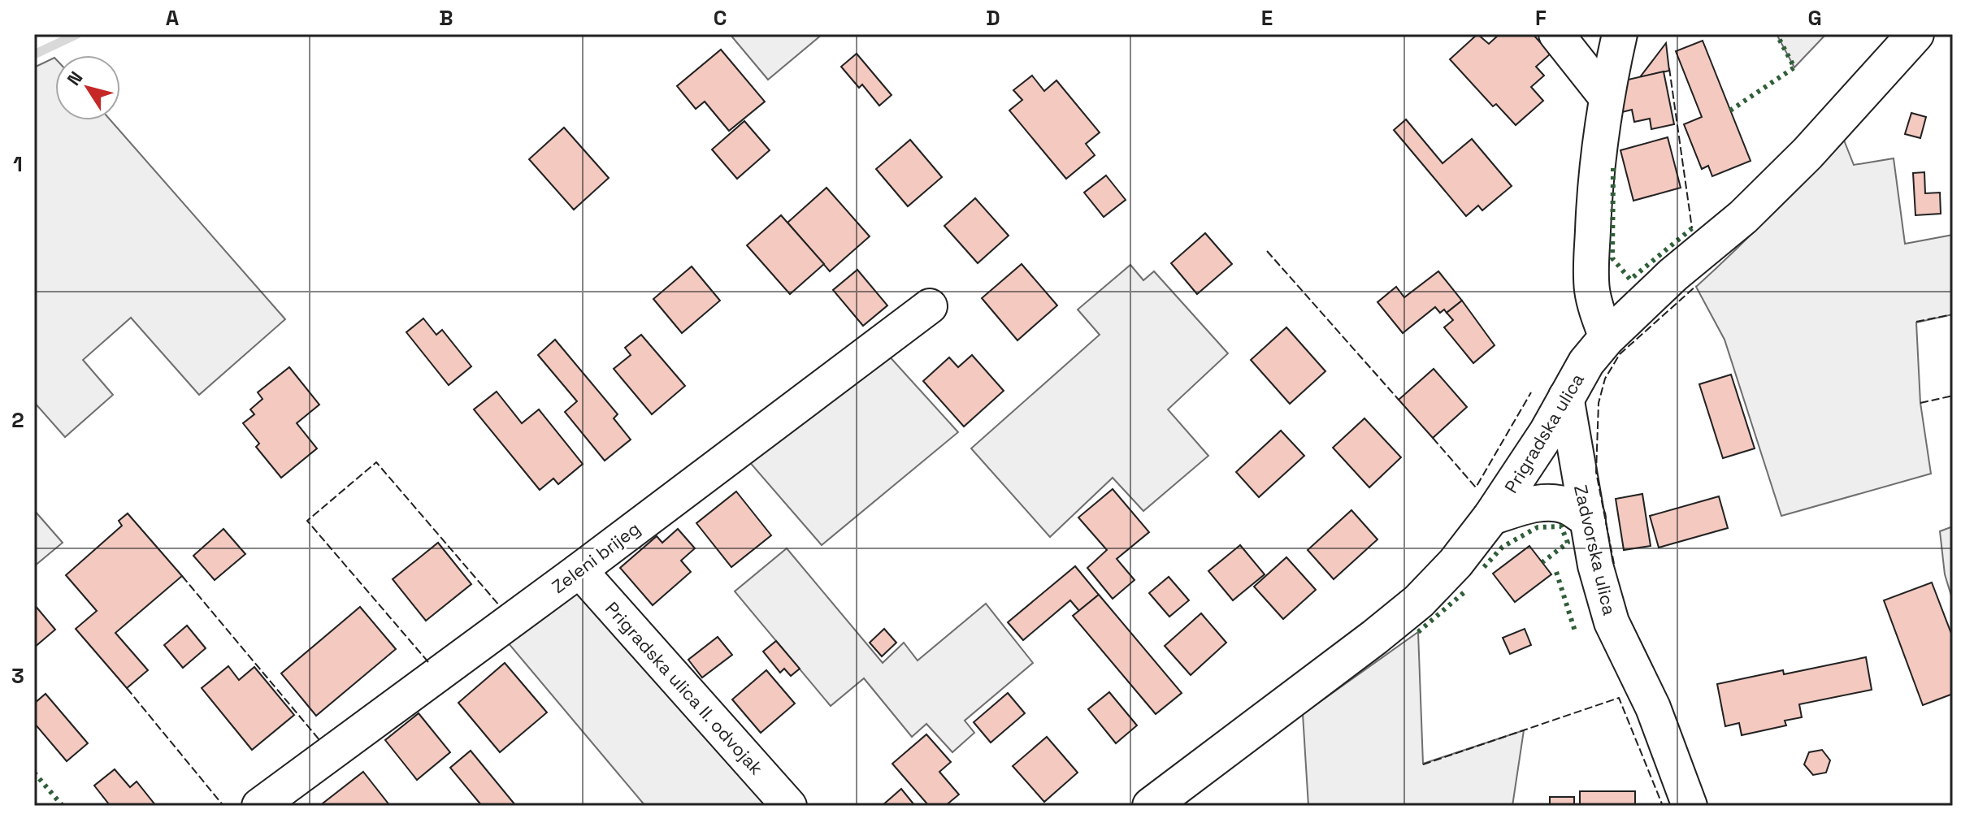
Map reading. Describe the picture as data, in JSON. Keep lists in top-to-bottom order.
{
  "streets": {
    "main road": ["Prigradska ulica"],
    "street": ["Zadvorska ulica", "Zeleni brijeg", "Prigradska ulica II. odvojak"]
  },
  "crossings": [
    ["Prigradska ulica", "Zadvorska ulica"],
    ["Zeleni brijeg", "Prigradska ulica II. odvojak"]
  ],
  "north": "top left",
  "grid": {
    "columns": [
      "A",
      "B",
      "C",
      "D",
      "E",
      "F",
      "G"
    ],
    "rows": ["1", "2", "3"]
  }
}
